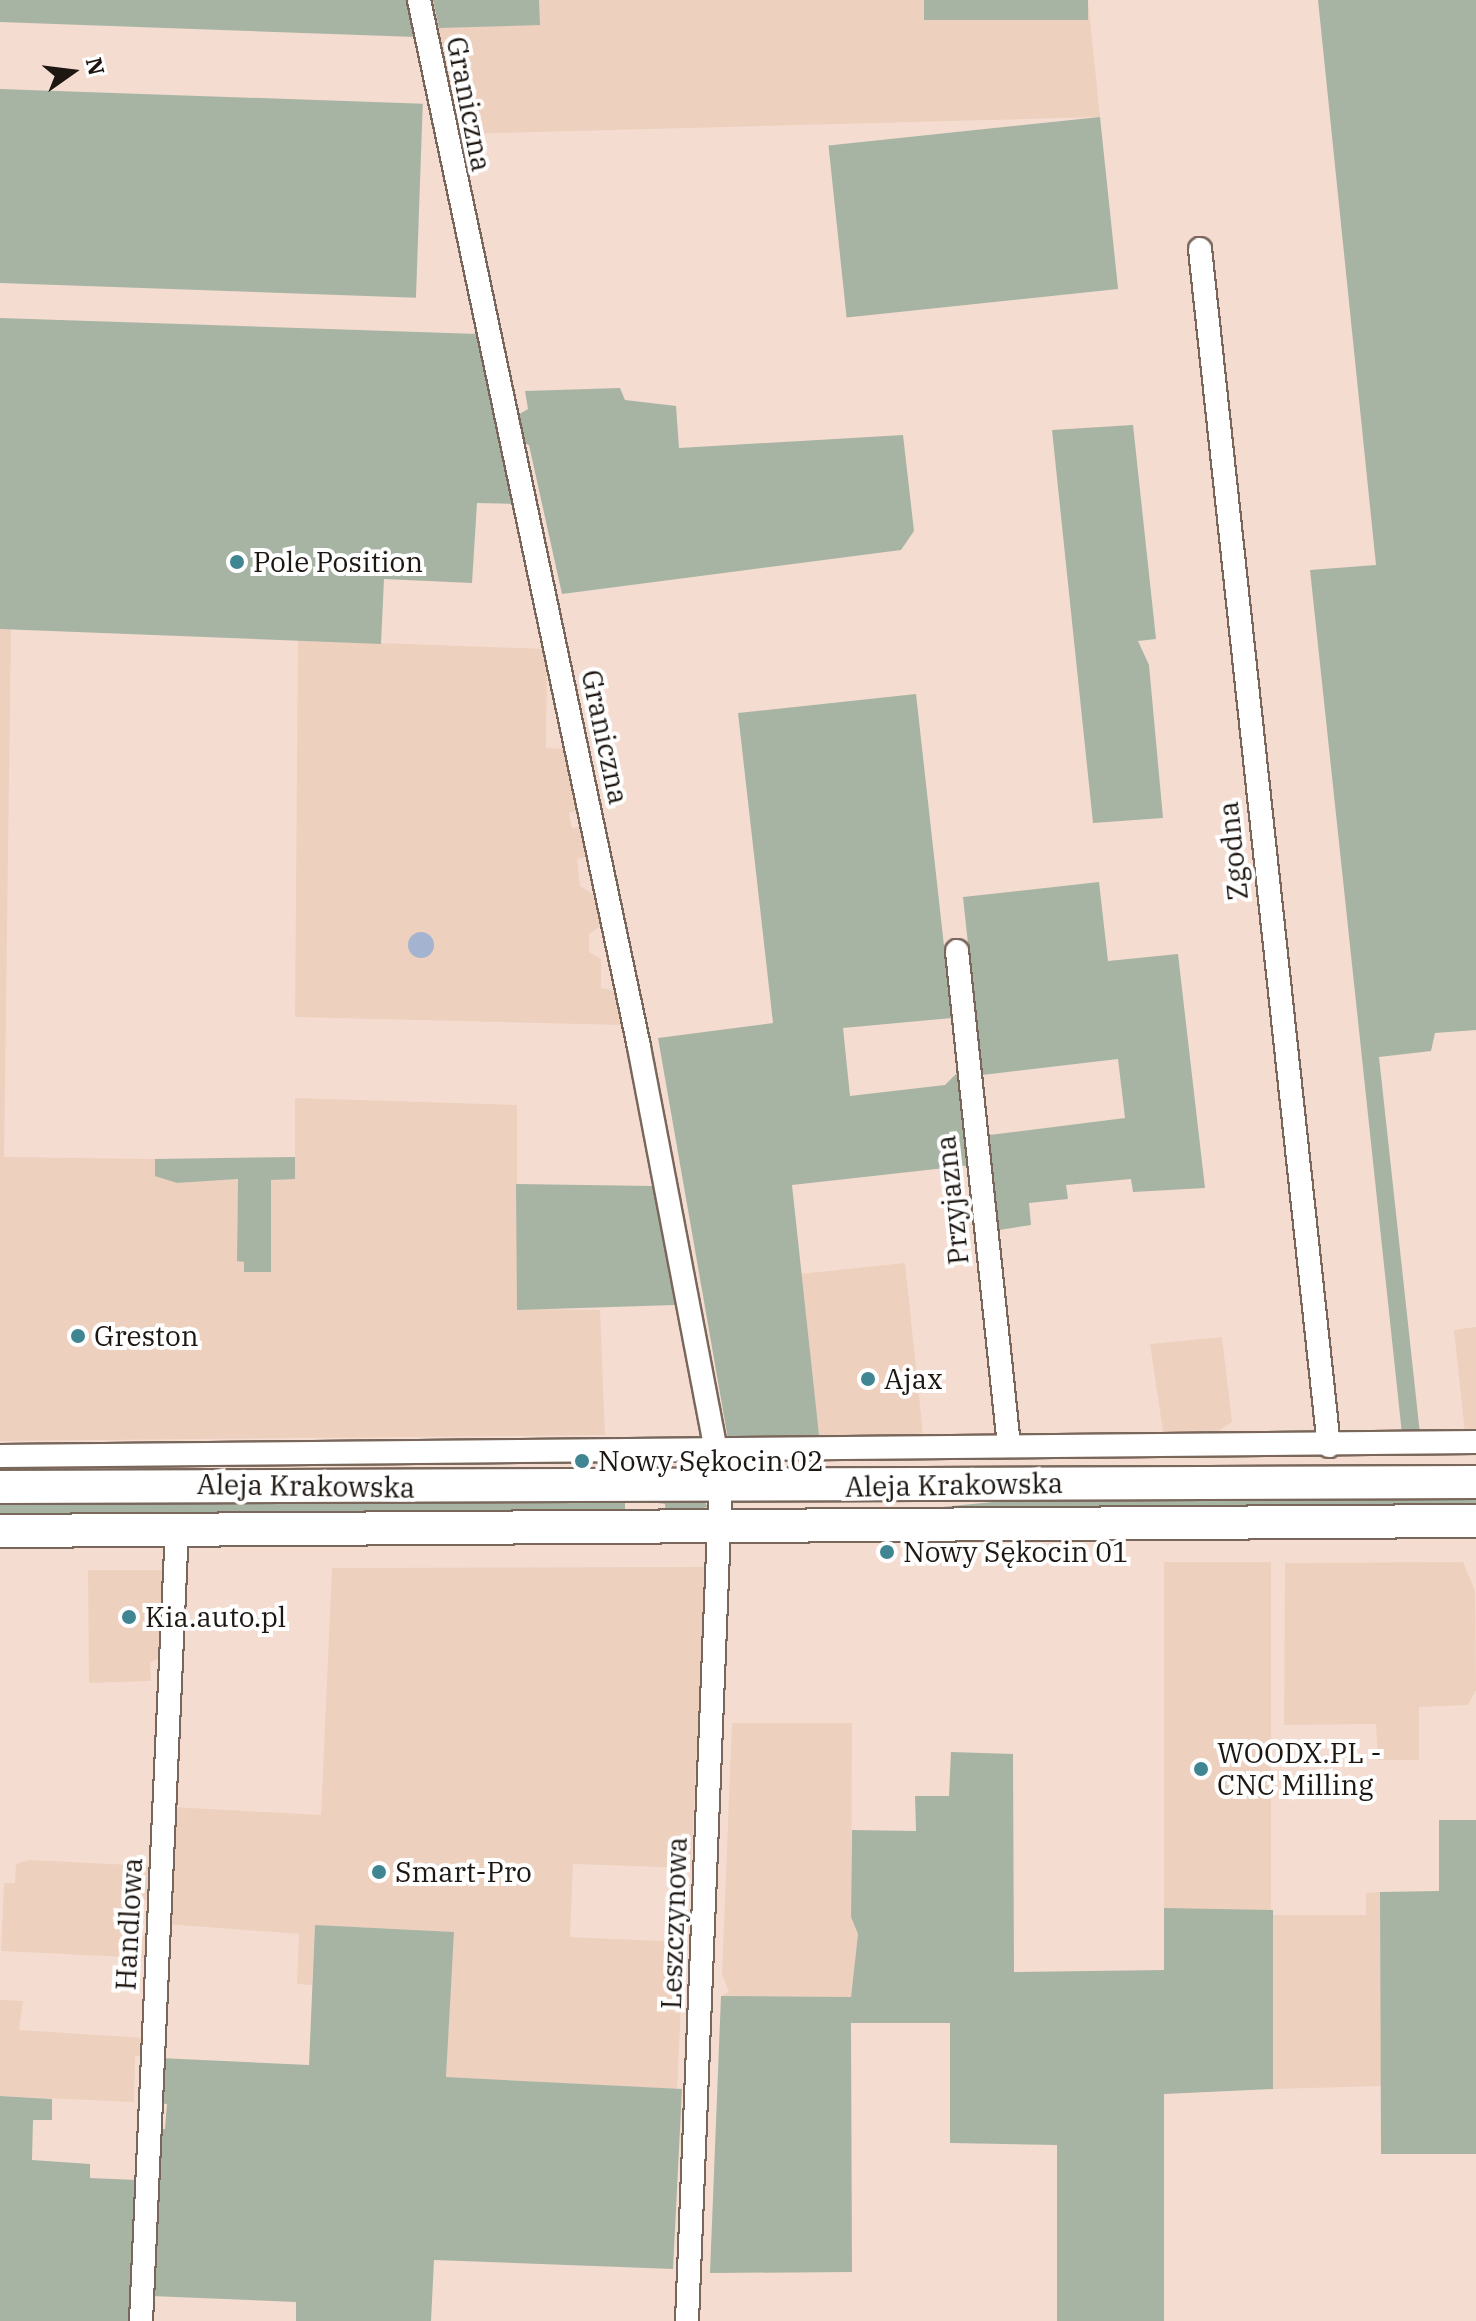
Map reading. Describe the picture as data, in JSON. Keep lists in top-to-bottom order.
{
  "streets": {
    "main road": ["Aleja Krakowska"],
    "street": [
      "Graniczna",
      "Zgodna",
      "Przyjazna",
      "Leszczynowa",
      "Handlowa"
    ]
  },
  "crossings": [
    ["Graniczna", "Aleja Krakowska"],
    ["Graniczna", "Leszczynowa"],
    ["Aleja Krakowska", "Leszczynowa"],
    ["Aleja Krakowska", "Handlowa"]
  ],
  "places": [
    "Pole Position",
    "Greston",
    "Ajax",
    "Nowy Sękocin 02",
    "Nowy Sękocin 01",
    "Kia.auto.pl",
    "WOODX.PL - CNC Milling",
    "Smart-Pro"
  ],
  "north": "right"
}
